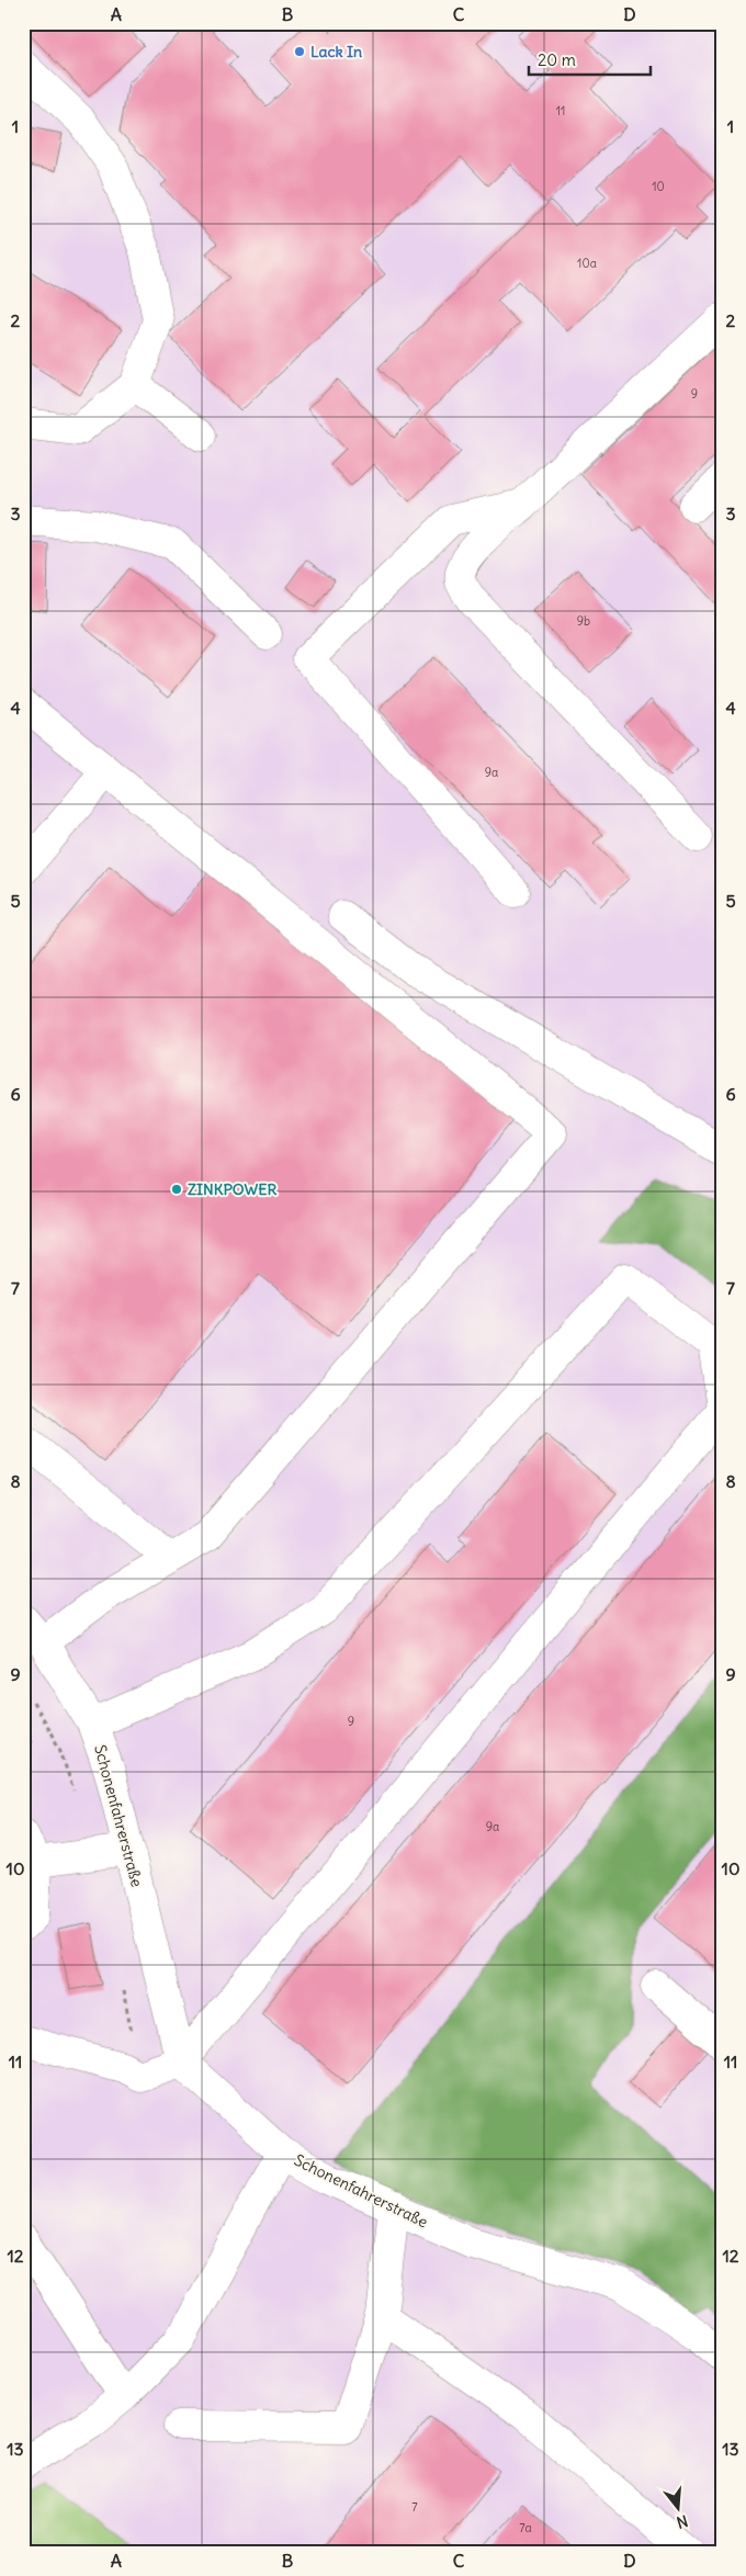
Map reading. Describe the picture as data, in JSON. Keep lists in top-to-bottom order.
{
  "streets": {
    "street": ["Schonenfahrerstraße"]
  },
  "places": ["Lack In", "ZINKPOWER"],
  "house_numbers": [
    "11",
    "10",
    "10a",
    "9",
    "9b",
    "9a",
    "9",
    "9a",
    "7",
    "7a"
  ],
  "scale_bar": "20 m",
  "north": "bottom",
  "grid": {
    "columns": [
      "A",
      "B",
      "C",
      "D"
    ],
    "rows": [
      "1",
      "2",
      "3",
      "4",
      "5",
      "6",
      "7",
      "8",
      "9",
      "10",
      "11",
      "12",
      "13"
    ]
  }
}
